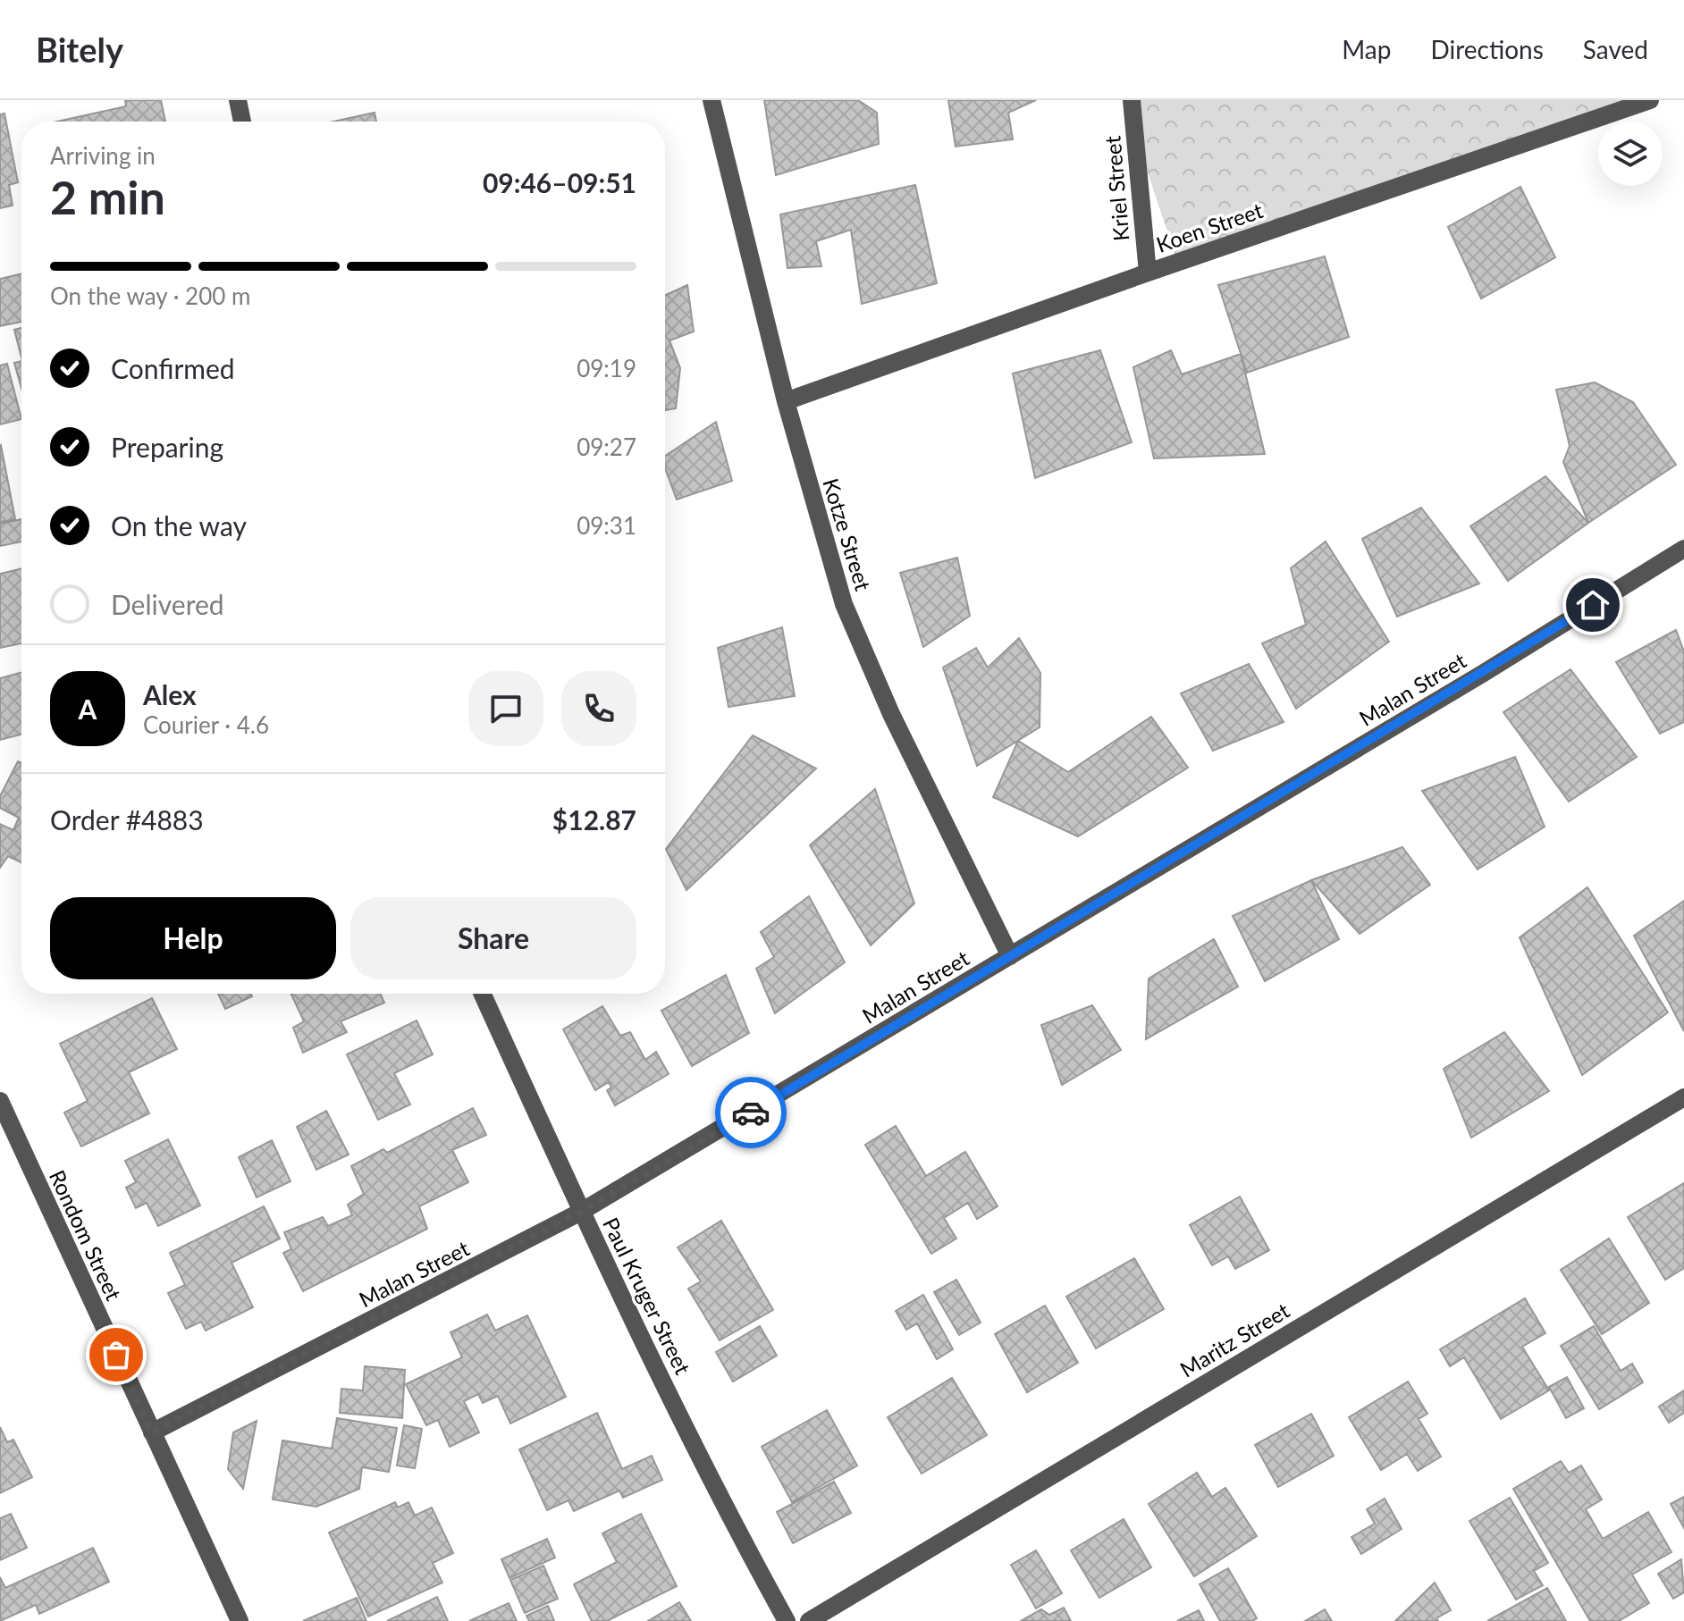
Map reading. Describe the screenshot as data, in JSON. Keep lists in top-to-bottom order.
{
  "streets": {
    "street": [
      "Kriel Street",
      "Koen Street",
      "Kotze Street",
      "Malan Street",
      "Rondom Street",
      "Paul Kruger Street",
      "Maritz Street"
    ]
  },
  "crossings": [
    ["Kriel Street", "Koen Street"],
    ["Koen Street", "Kotze Street"],
    ["Kotze Street", "Malan Street"],
    ["Malan Street", "Rondom Street"],
    ["Malan Street", "Paul Kruger Street"]
  ],
  "page": {
    "header": "Bitely",
    "nav": ["Map", "Directions", "Saved"],
    "heading": ["2 min", "Arriving in", "09:46–09:51"],
    "panel": [
      "Alex",
      "Courier · 4.6",
      "Order #4883",
      "$12.87"
    ],
    "bar": "On the way · 200 m",
    "list": [
      ["Confirmed", "09:19"],
      ["Preparing", "09:27"],
      ["On the way", "09:31"],
      "Delivered"
    ],
    "round": "A",
    "buttons": ["Help", "Share"]
  }
}
